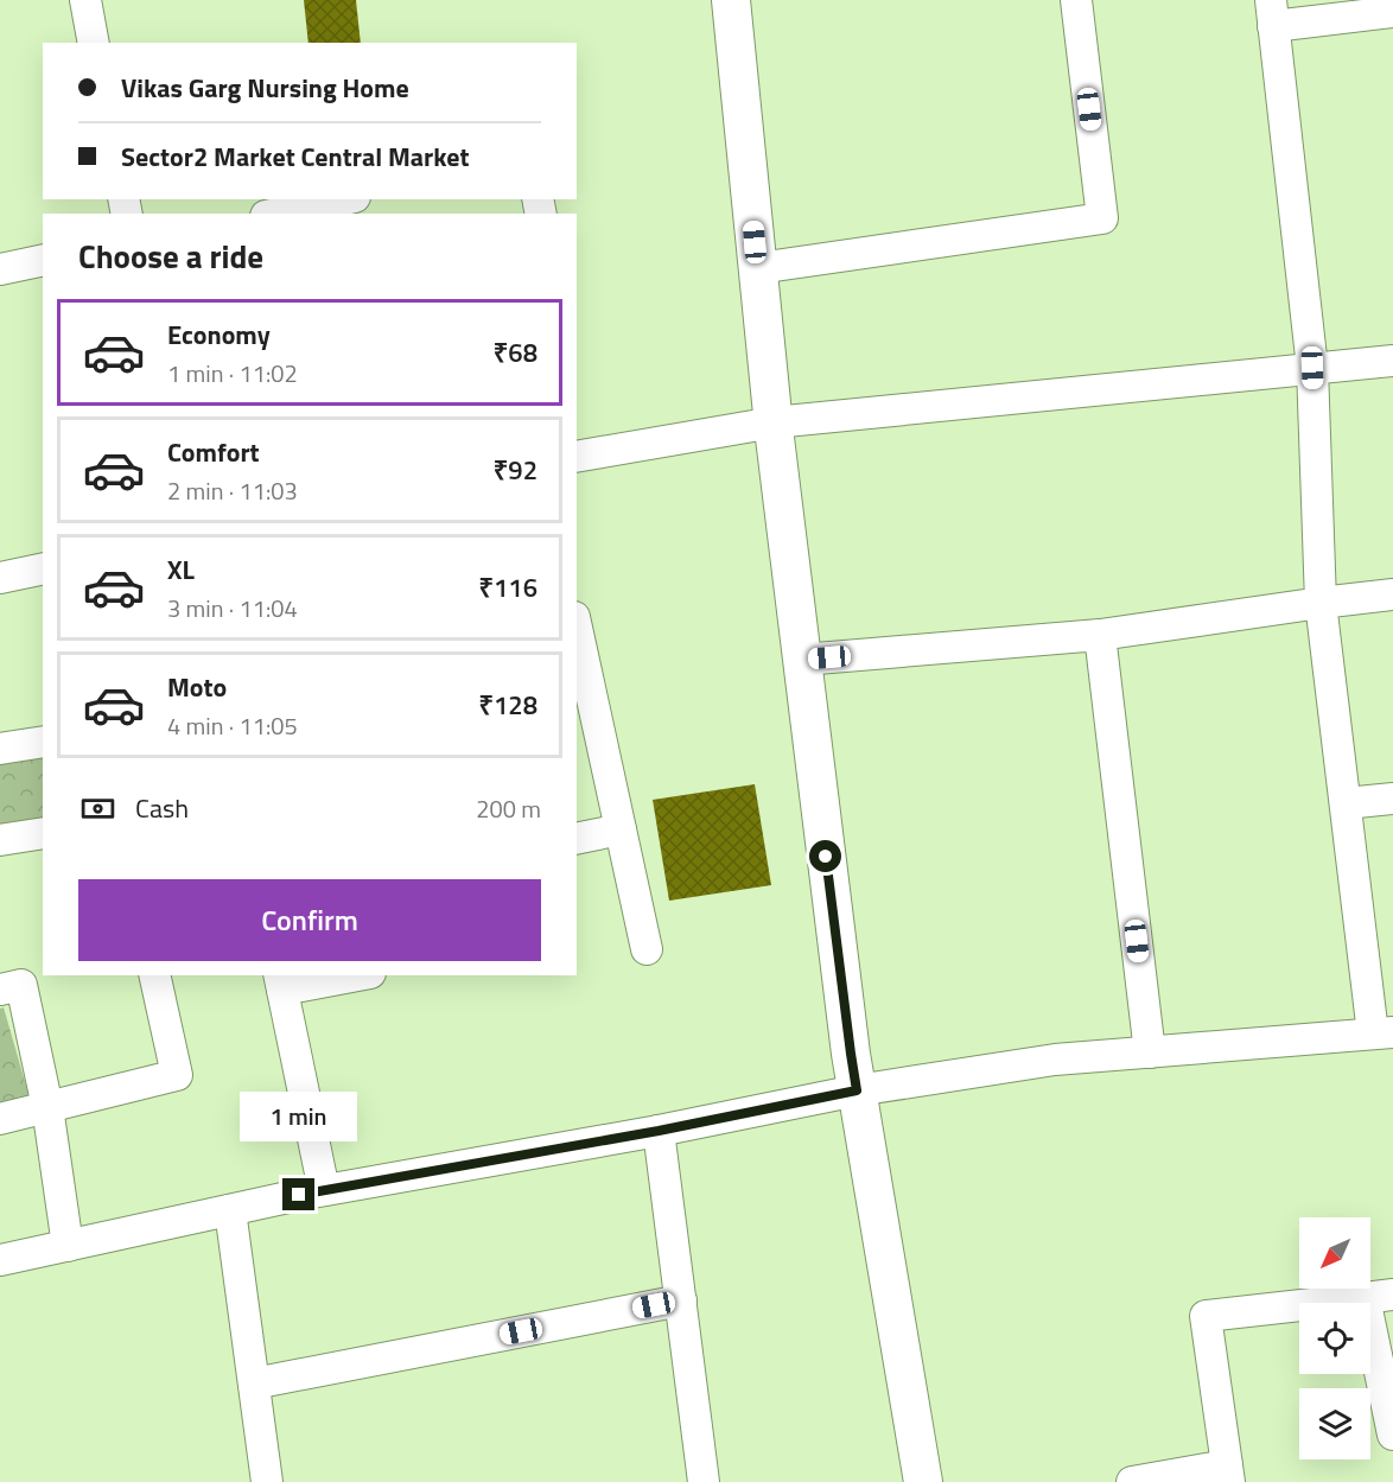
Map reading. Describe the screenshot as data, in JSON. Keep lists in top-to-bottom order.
{
  "north": "bottom left",
  "page": {
    "banner": ["Vikas Garg Nursing Home", "Sector2 Market Central Market"],
    "heading": "Choose a ride",
    "list": [
      {
        "name": "Economy",
        "note": "1 min · 11:02",
        "value": "₹68"
      },
      {
        "name": "Comfort",
        "note": "2 min · 11:03",
        "value": "₹92"
      },
      {
        "name": "XL",
        "note": "3 min · 11:04",
        "value": "₹116"
      },
      {
        "name": "Moto",
        "note": "4 min · 11:05",
        "value": "₹128"
      }
    ],
    "pay": ["Cash", "200 m"],
    "buttons": "Confirm",
    "bubble": "1 min"
  }
}
